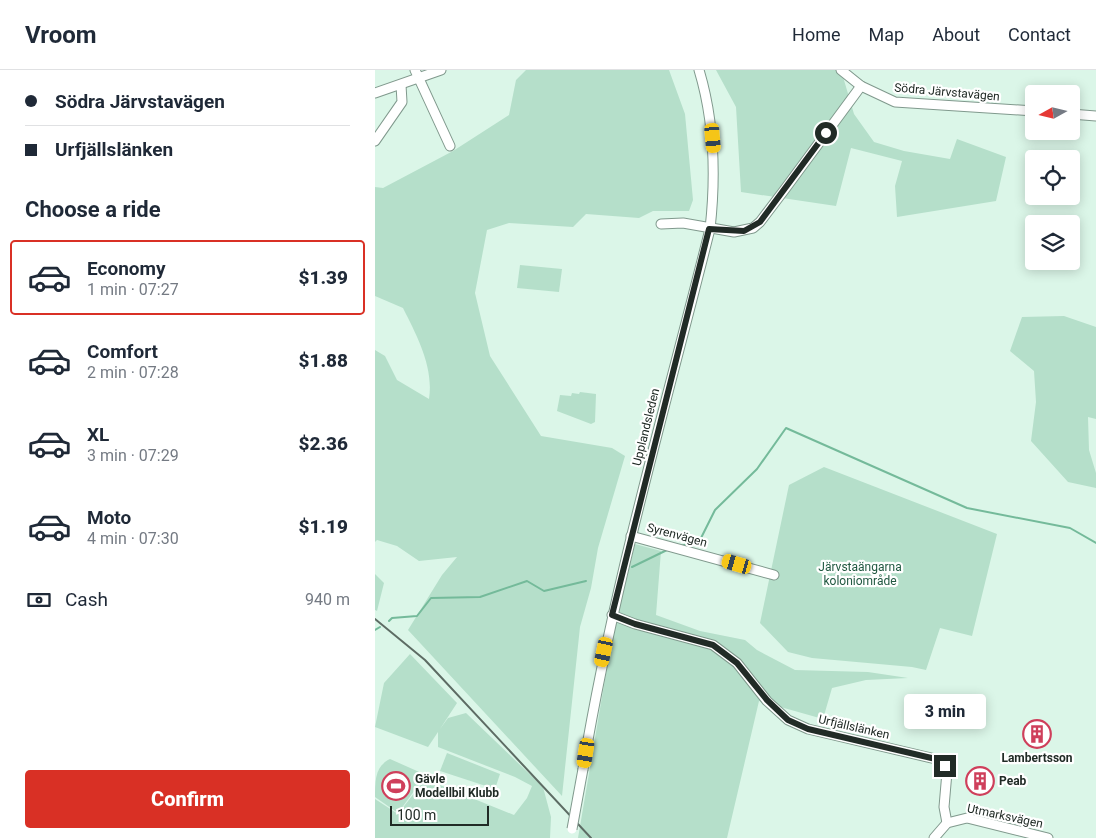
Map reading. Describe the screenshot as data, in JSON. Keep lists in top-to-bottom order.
{
  "streets": {
    "street": [
      "Södra Järvstavägen",
      "Upplandsleden",
      "Syrenvägen",
      "Urfjällslänken",
      "Utmarksvägen"
    ]
  },
  "crossings": [
    ["Upplandsleden", "Syrenvägen"],
    ["Upplandsleden", "Urfjällslänken"],
    ["Urfjällslänken", "Utmarksvägen"]
  ],
  "parks": ["Järvstaängarna koloniområde"],
  "places": {
    "building": ["Lambertsson", "Peab"],
    "sports": ["Gävle Modellbil Klubb"]
  },
  "scale_bar": "100 m",
  "north": "left",
  "page": {
    "header": "Vroom",
    "nav": [
      "Home",
      "Map",
      "About",
      "Contact"
    ],
    "banner": ["Södra Järvstavägen", "Urfjällslänken"],
    "heading": "Choose a ride",
    "list": [
      {
        "name": "Economy",
        "note": "1 min · 07:27",
        "value": "$1.39"
      },
      {
        "name": "Comfort",
        "note": "2 min · 07:28",
        "value": "$1.88"
      },
      {
        "name": "XL",
        "note": "3 min · 07:29",
        "value": "$2.36"
      },
      {
        "name": "Moto",
        "note": "4 min · 07:30",
        "value": "$1.19"
      }
    ],
    "pay": ["Cash", "940 m"],
    "bubble": "3 min",
    "buttons": "Confirm",
    "scale": "100 m"
  }
}
